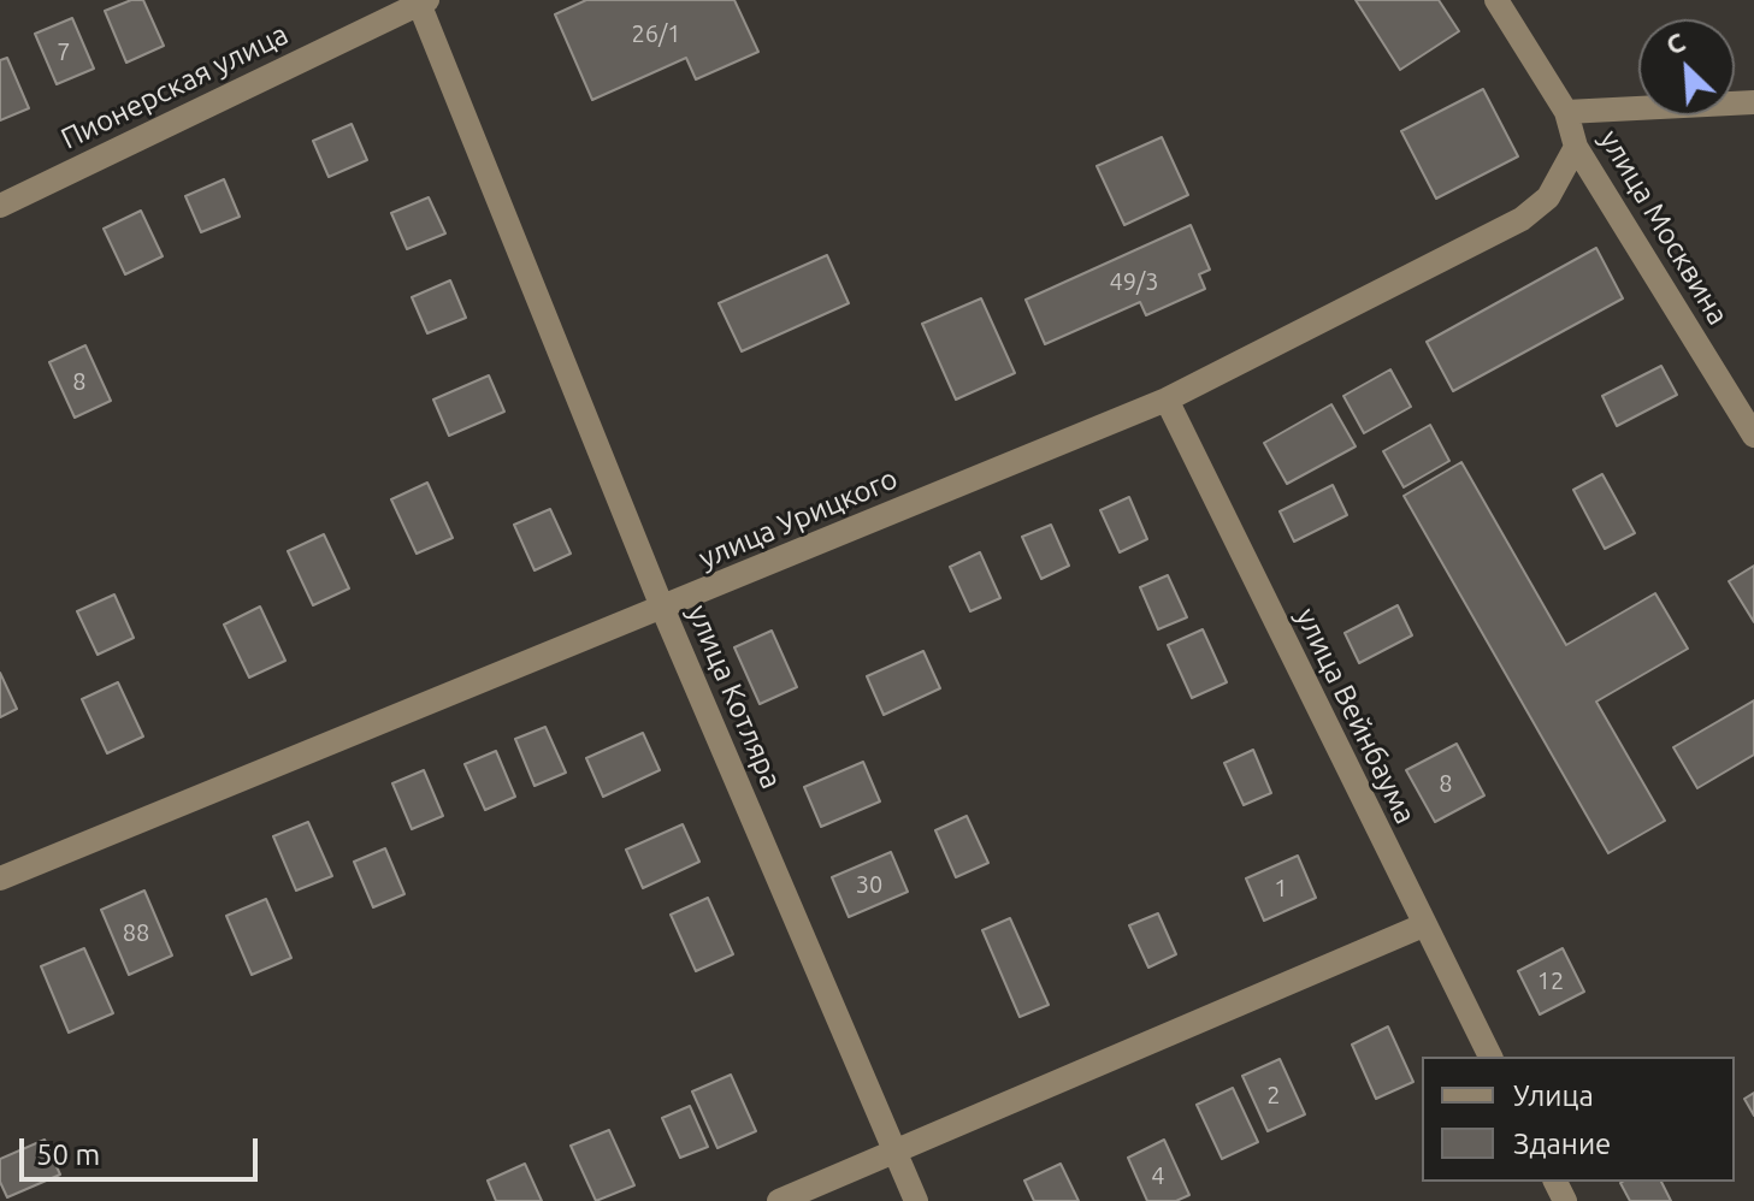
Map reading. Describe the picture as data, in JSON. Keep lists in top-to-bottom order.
{
  "streets": {
    "street": [
      "Пионерская улица",
      "улица Москвина",
      "улица Урицкого",
      "улица Котляра",
      "улица Вейнбаума"
    ]
  },
  "crossings": [
    ["Пионерская улица", "улица Котляра"],
    ["улица Москвина", "улица Урицкого"],
    ["улица Урицкого", "улица Котляра"],
    ["улица Урицкого", "улица Вейнбаума"]
  ],
  "house_numbers": [
    "26/1",
    "7",
    "49/3",
    "8",
    "8",
    "30",
    "1",
    "88",
    "12",
    "2",
    "4"
  ],
  "legend": ["Улица", "Здание"],
  "scale_bar": "50 m",
  "north": "top left"
}
